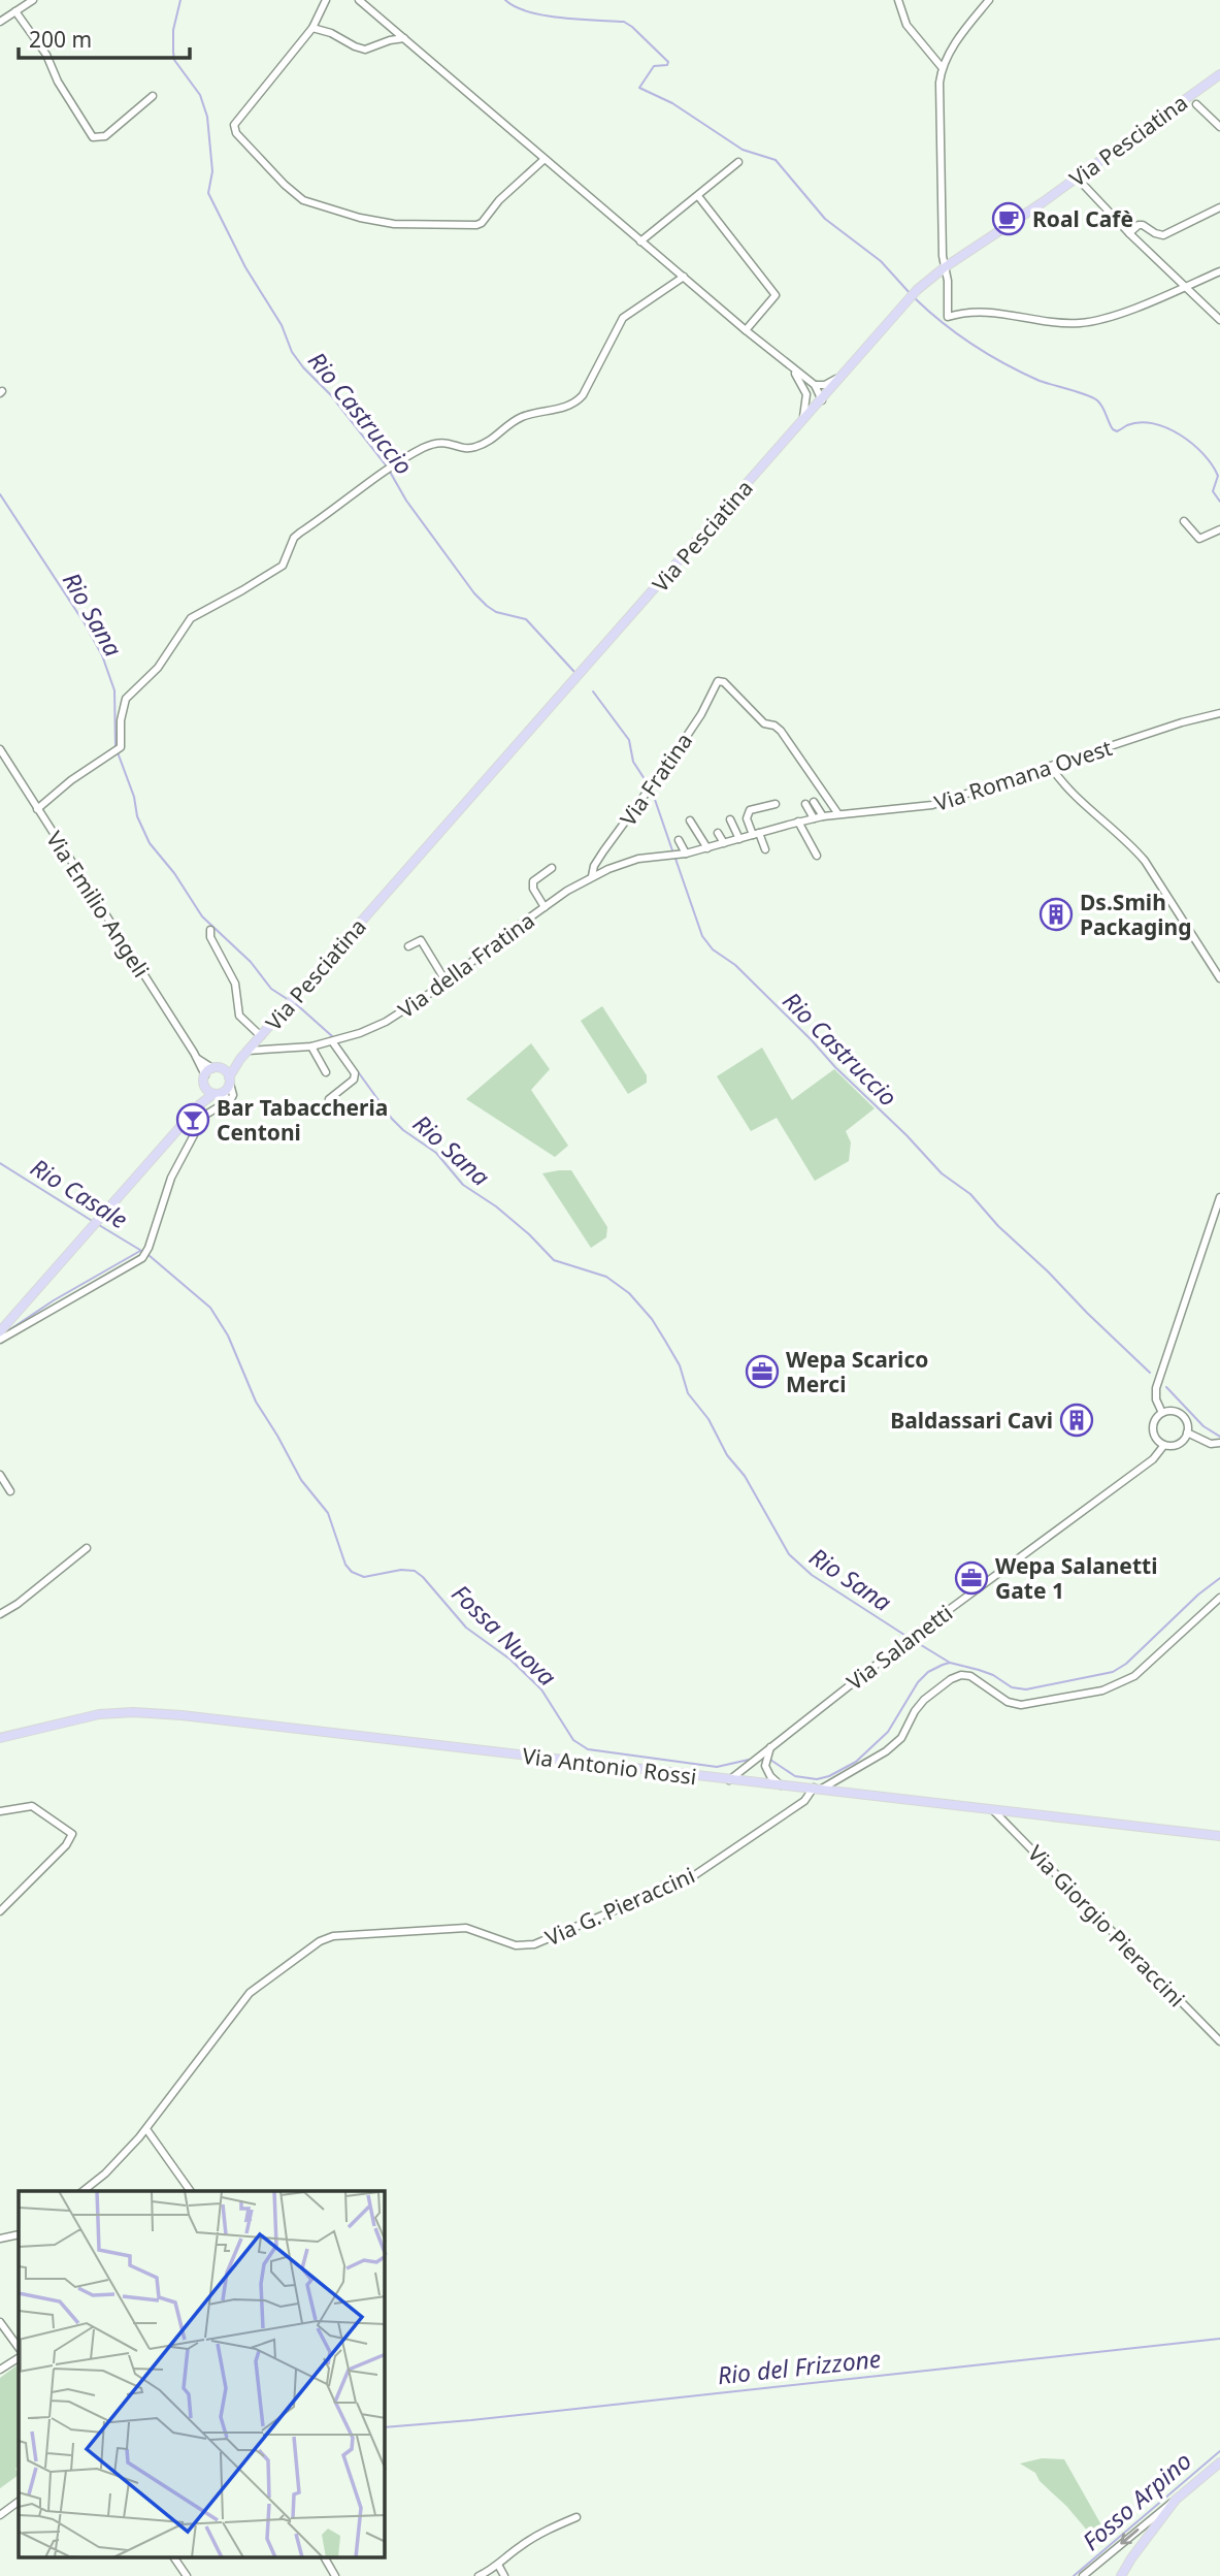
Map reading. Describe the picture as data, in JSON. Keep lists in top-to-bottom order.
{
  "streets": {
    "main road": ["Via Pesciatina", "Via Antonio Rossi"],
    "street": [
      "Via Romana Ovest",
      "Via Fratina",
      "Via Emilio Angeli",
      "Via della Fratina",
      "Via Salanetti",
      "Via G. Pieraccini",
      "Via Giorgio Pieraccini"
    ]
  },
  "crossings": [
    ["Via Pesciatina", "Via Emilio Angeli"],
    ["Via Pesciatina", "Via della Fratina"],
    ["Via Romana Ovest", "Via Fratina"],
    ["Via Romana Ovest", "Via della Fratina"],
    ["Via Fratina", "Via della Fratina"],
    ["Via Salanetti", "Via Antonio Rossi"],
    ["Via Antonio Rossi", "Via G. Pieraccini"],
    ["Via Antonio Rossi", "Via Giorgio Pieraccini"]
  ],
  "water": [
    "Rio Castruccio",
    "Rio Sana",
    "Rio Casale",
    "Fossa Nuova",
    "Rio del Frizzone",
    "Fosso Arpino"
  ],
  "places": {
    "cafe": ["Roal Cafè"],
    "building": ["Ds.Smih Packaging", "Baldassari Cavi"],
    "bar": ["Bar Tabaccheria Centoni"],
    "office": ["Wepa Scarico Merci", "Wepa Salanetti Gate 1"]
  },
  "scale_bar": "200 m"
}
